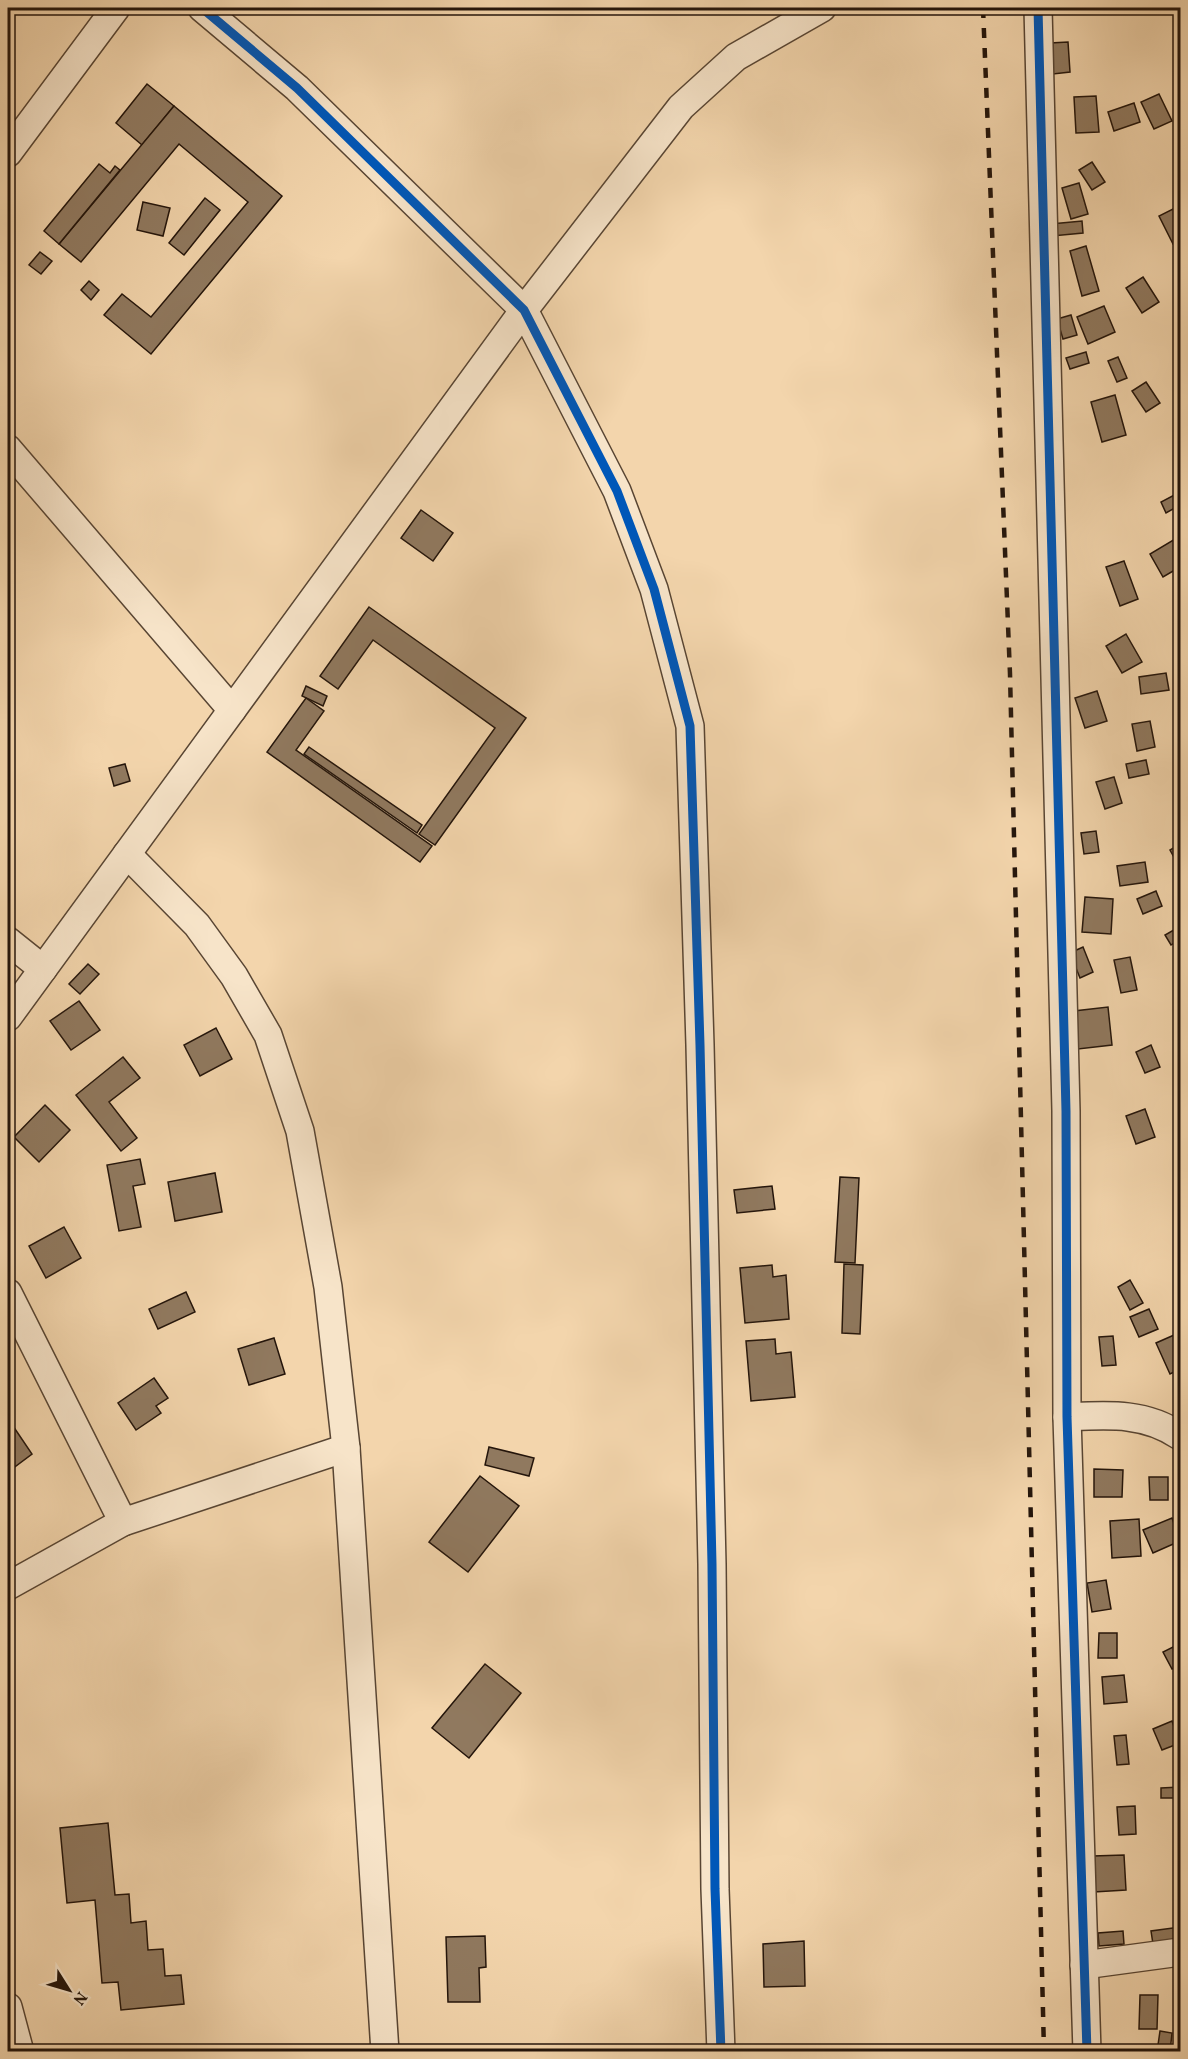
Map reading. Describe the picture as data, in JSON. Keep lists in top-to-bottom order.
{
  "north": "bottom right"
}
